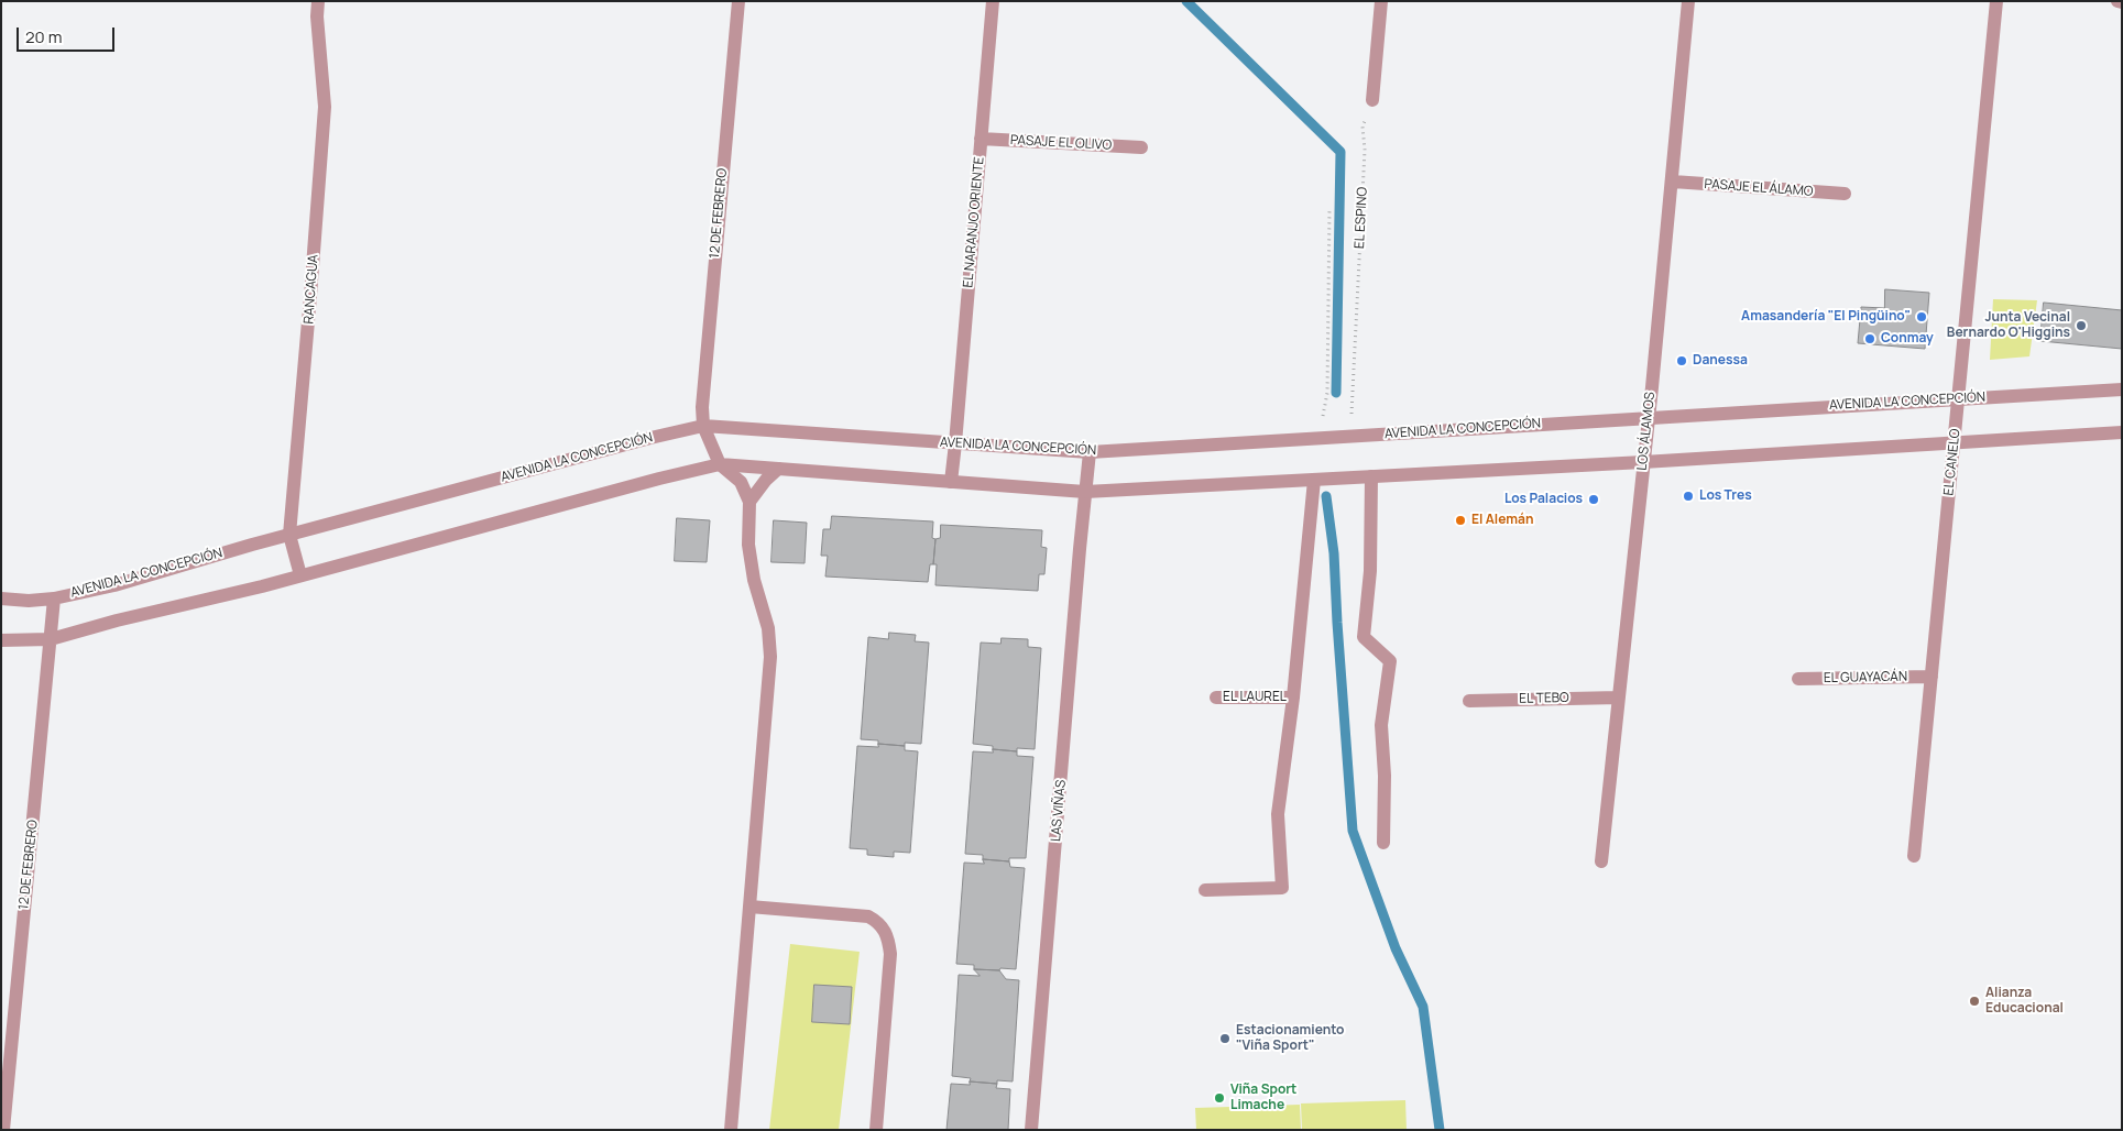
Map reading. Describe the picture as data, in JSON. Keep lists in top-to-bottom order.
{
  "streets": {
    "street": [
      "PASAJE EL OLIVO",
      "PASAJE EL ÁLAMO",
      "12 DE FEBRERO",
      "EL NARANJO ORIENTE",
      "RANCAGUA",
      "AVENIDA LA CONCEPCIÓN",
      "LOS ÁLAMOS",
      "EL CANELO",
      "EL GUAYACÁN",
      "EL LAUREL",
      "EL TEBO",
      "LAS VIÑAS"
    ],
    "path": ["EL ESPINO"]
  },
  "crossings": [
    ["PASAJE EL OLIVO", "EL NARANJO ORIENTE"],
    ["PASAJE EL ÁLAMO", "LOS ÁLAMOS"],
    ["12 DE FEBRERO", "AVENIDA LA CONCEPCIÓN"],
    ["EL ESPINO", "AVENIDA LA CONCEPCIÓN"],
    ["EL NARANJO ORIENTE", "AVENIDA LA CONCEPCIÓN"],
    ["RANCAGUA", "AVENIDA LA CONCEPCIÓN"],
    ["AVENIDA LA CONCEPCIÓN", "LOS ÁLAMOS"],
    ["AVENIDA LA CONCEPCIÓN", "EL CANELO"],
    ["AVENIDA LA CONCEPCIÓN", "LAS VIÑAS"],
    ["LOS ÁLAMOS", "EL TEBO"],
    ["EL CANELO", "EL GUAYACÁN"]
  ],
  "places": [
    "Amasandería \"El Pingüino\"",
    "Junta Vecinal Bernardo O'Higgins",
    "Conmay",
    "Danessa",
    "Los Tres",
    "Los Palacios",
    "El Alemán",
    "Alianza Educacional",
    "Estacionamiento \"Viña Sport\"",
    "Viña Sport Limache"
  ],
  "scale_bar": "20 m"
}
